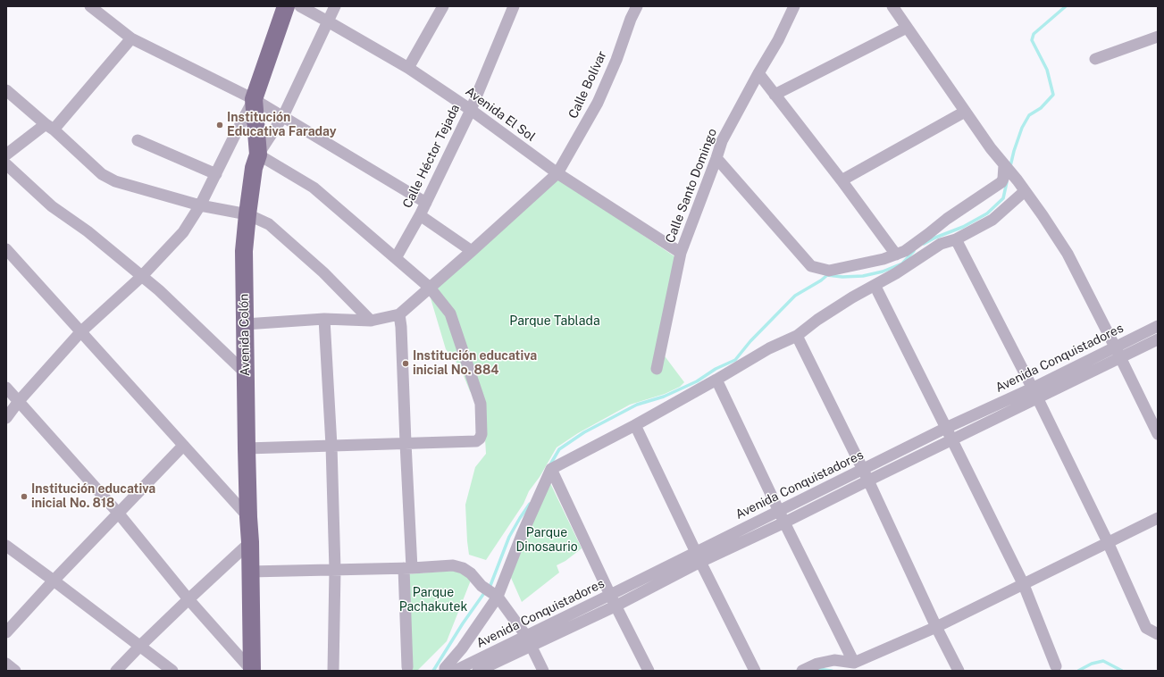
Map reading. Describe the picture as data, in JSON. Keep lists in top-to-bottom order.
{
  "streets": {
    "main road": ["Avenida Colón"],
    "street": [
      "Calle Bolívar",
      "Avenida El Sol",
      "Calle Héctor Tejada",
      "Calle Santo Domingo",
      "Avenida Conquistadores"
    ]
  },
  "crossings": [
    ["Calle Bolívar", "Avenida El Sol"],
    ["Avenida El Sol", "Calle Héctor Tejada"],
    ["Avenida El Sol", "Calle Santo Domingo"]
  ],
  "parks": ["Parque Tablada", "Parque Dinosaurio", "Parque Pachakutek"],
  "places": ["Institución Educativa Faraday", "Institución educativa inicial No. 884", "Institución educativa inicial No. 818"]
}
